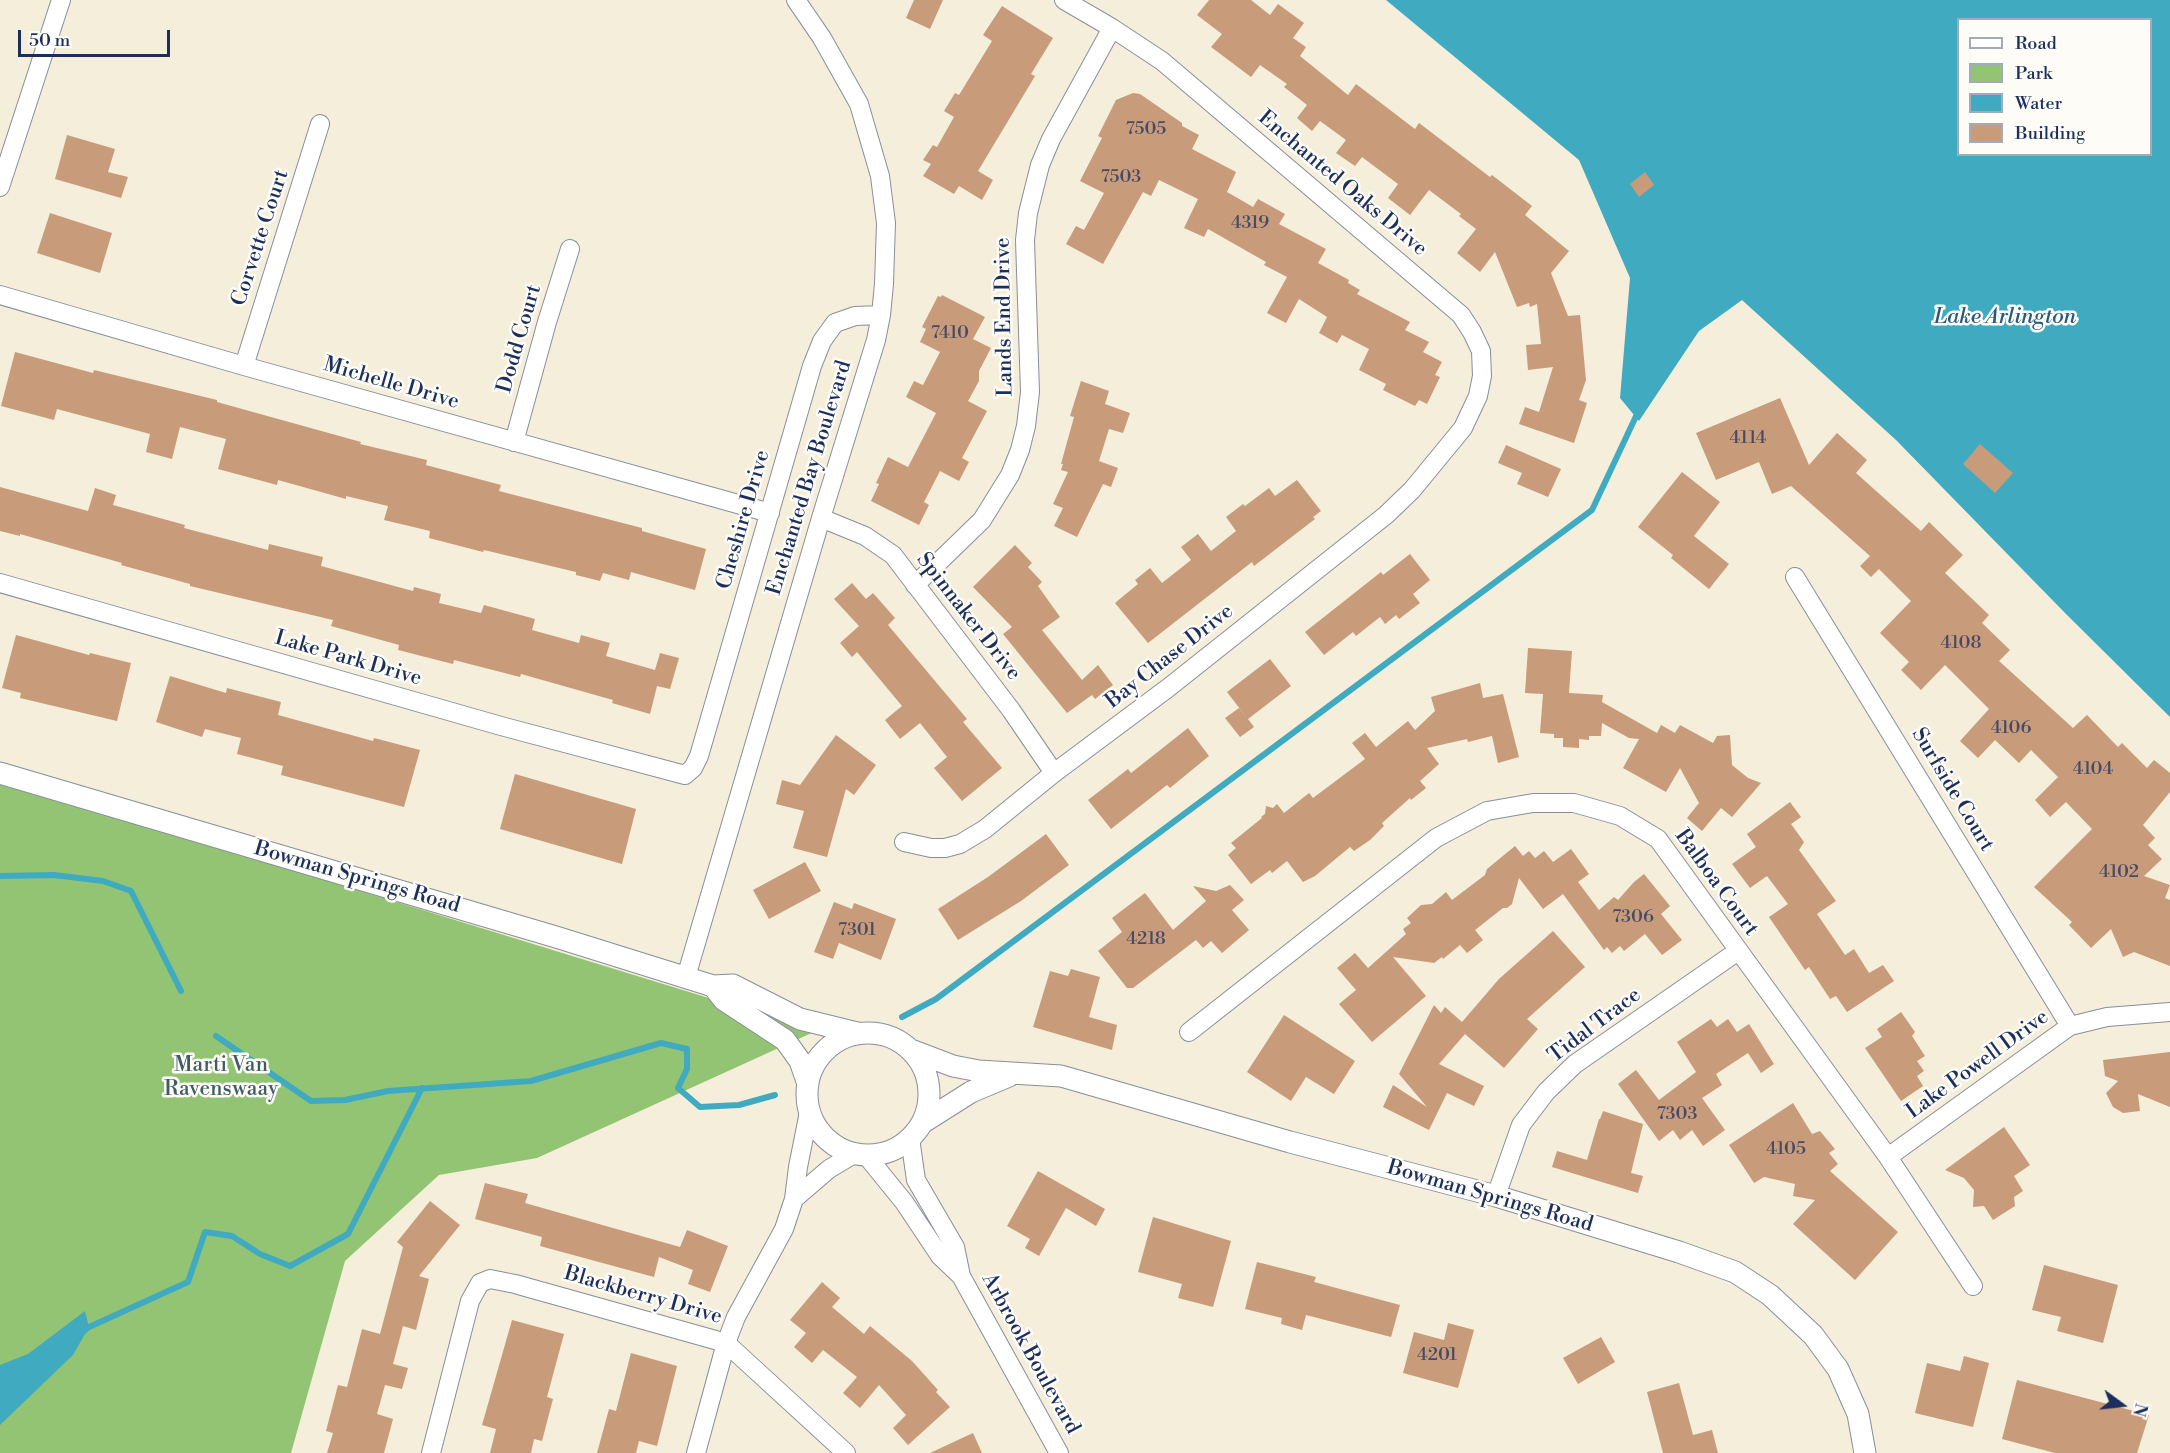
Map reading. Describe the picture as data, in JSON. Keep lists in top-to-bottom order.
{
  "streets": {
    "street": [
      "Enchanted Oaks Drive",
      "Corvette Court",
      "Lands End Drive",
      "Dodd Court",
      "Michelle Drive",
      "Enchanted Bay Boulevard",
      "Cheshire Drive",
      "Spinnaker Drive",
      "Bay Chase Drive",
      "Lake Park Drive",
      "Surfside Court",
      "Bowman Springs Road",
      "Balboa Court",
      "Tidal Trace",
      "Lake Powell Drive",
      "Blackberry Drive",
      "Arbrook Boulevard"
    ]
  },
  "crossings": [
    ["Enchanted Oaks Drive", "Lands End Drive"],
    ["Enchanted Oaks Drive", "Bay Chase Drive"],
    ["Corvette Court", "Michelle Drive"],
    ["Lands End Drive", "Spinnaker Drive"],
    ["Dodd Court", "Michelle Drive"],
    ["Michelle Drive", "Cheshire Drive"],
    ["Enchanted Bay Boulevard", "Cheshire Drive"],
    ["Enchanted Bay Boulevard", "Spinnaker Drive"],
    ["Enchanted Bay Boulevard", "Bowman Springs Road"],
    ["Cheshire Drive", "Lake Park Drive"],
    ["Spinnaker Drive", "Bay Chase Drive"],
    ["Surfside Court", "Lake Powell Drive"],
    ["Bowman Springs Road", "Tidal Trace"],
    ["Bowman Springs Road", "Arbrook Boulevard"],
    ["Balboa Court", "Tidal Trace"],
    ["Balboa Court", "Lake Powell Drive"]
  ],
  "water": ["Lake Arlington"],
  "parks": ["Marti Van Ravenswaay"],
  "house_numbers": [
    "7505",
    "7503",
    "4319",
    "7410",
    "4114",
    "4108",
    "4106",
    "4104",
    "4102",
    "7306",
    "7301",
    "4218",
    "7303",
    "4105",
    "4201"
  ],
  "legend": [
    "Road",
    "Park",
    "Water",
    "Building"
  ],
  "scale_bar": "50 m",
  "north": "right"
}
